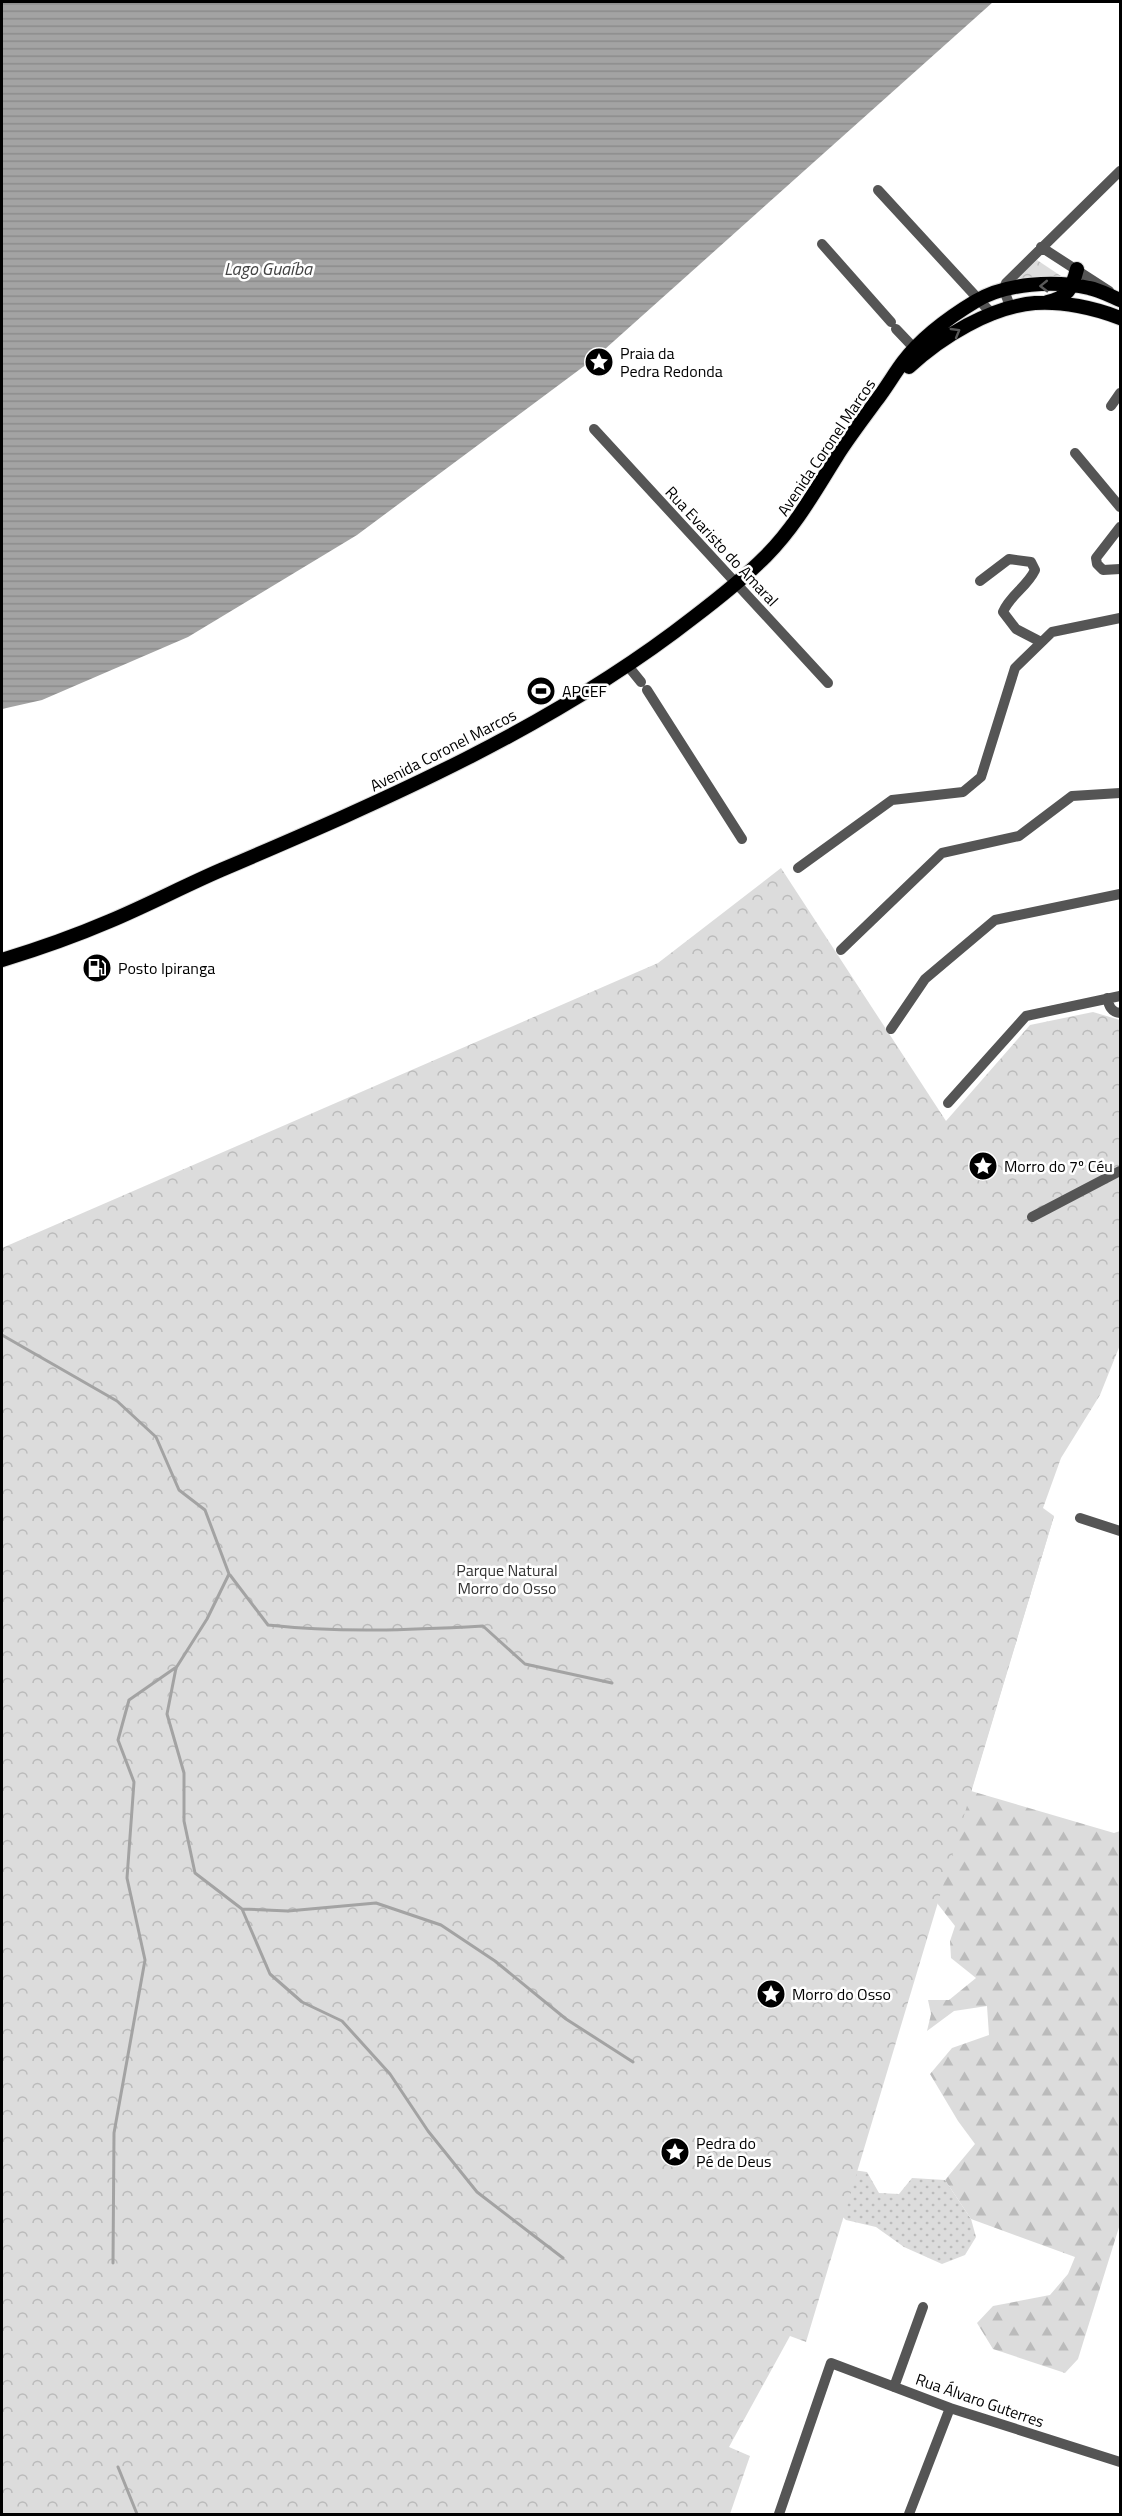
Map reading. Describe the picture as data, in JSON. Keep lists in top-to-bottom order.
{
  "streets": {
    "main road": ["Avenida Coronel Marcos"],
    "street": ["Rua Evaristo do Amaral", "Rua Álvaro Guterres"]
  },
  "crossings": [
    ["Avenida Coronel Marcos", "Rua Evaristo do Amaral"]
  ],
  "water": ["Lago Guaíba"],
  "parks": ["Parque Natural Morro do Osso"],
  "places": {
    "place": [
      "Praia da Pedra Redonda",
      "Morro do 7º Céu",
      "Morro do Osso",
      "Pedra do Pé de Deus"
    ],
    "sports": ["APCEF"],
    "fuel station": ["Posto Ipiranga"]
  }
}
